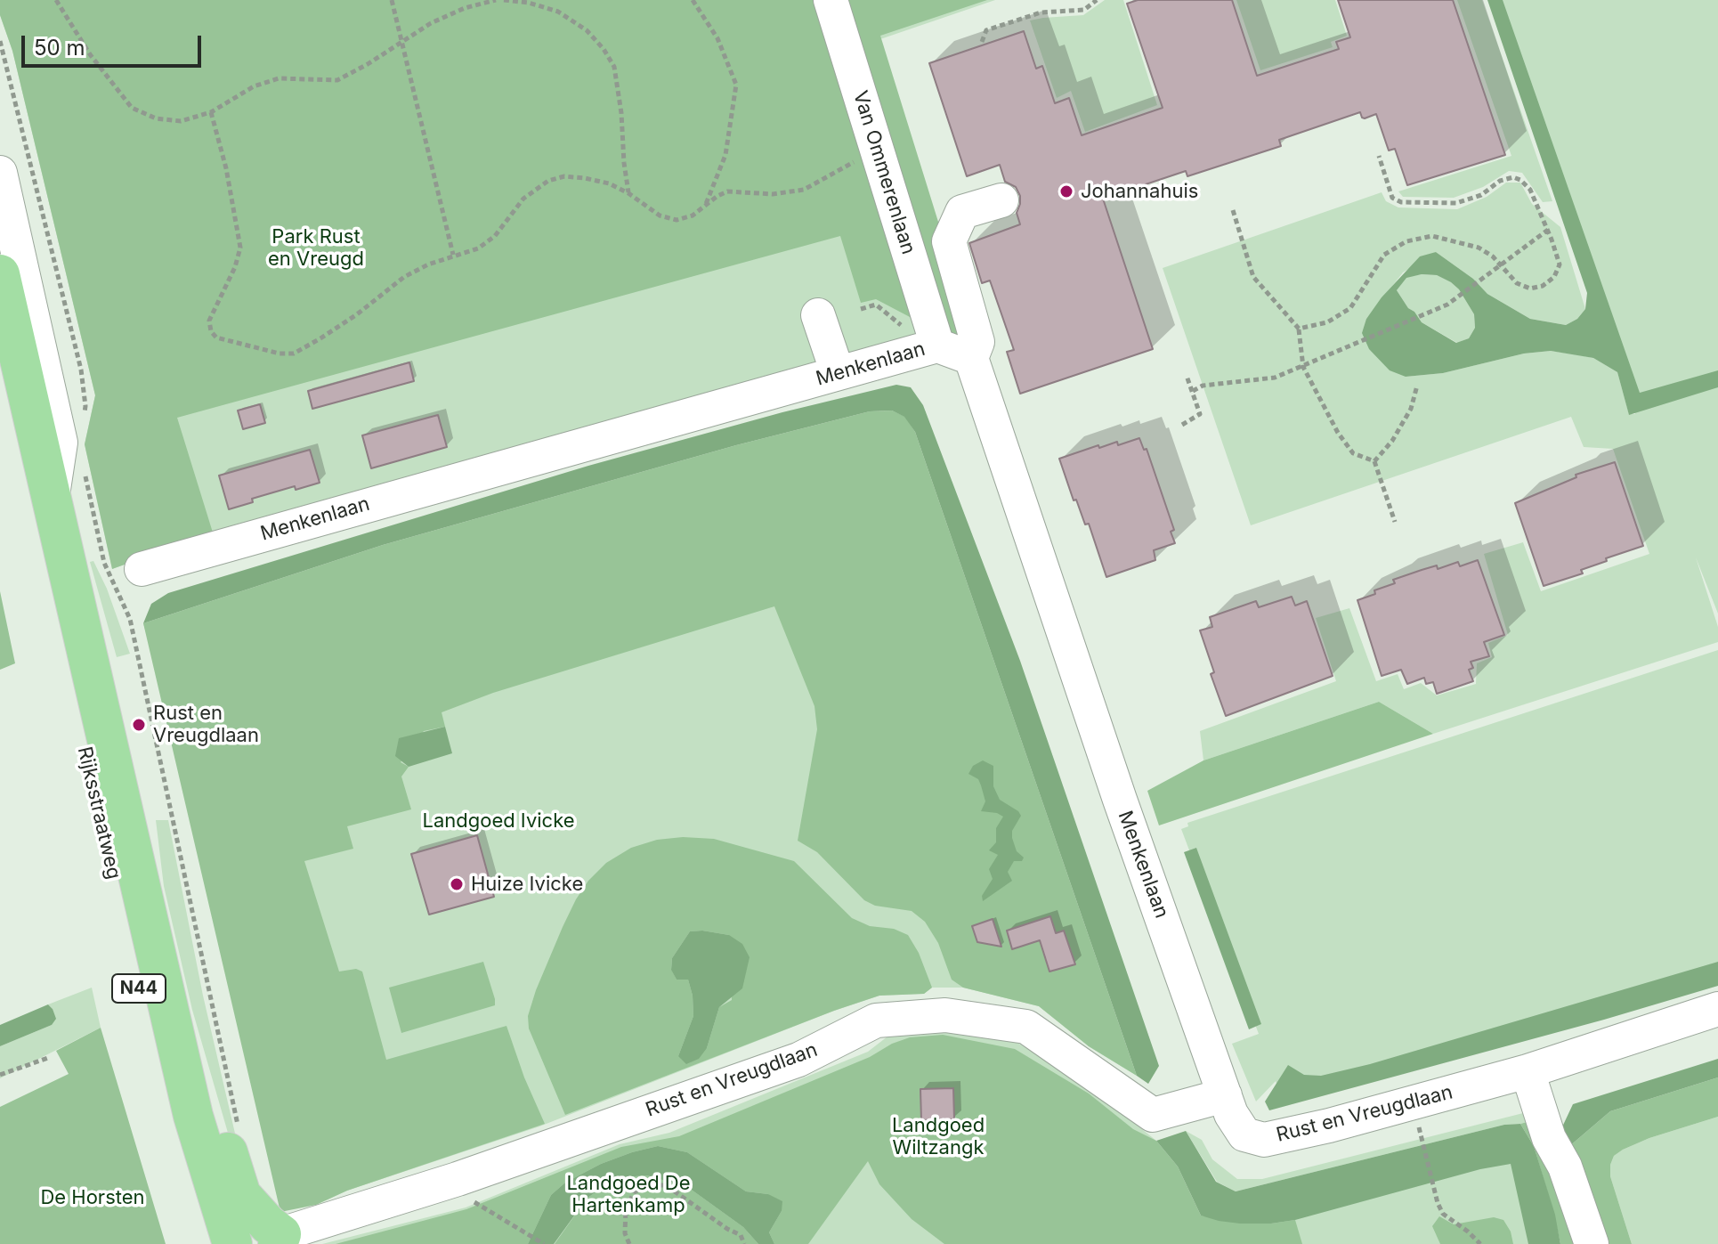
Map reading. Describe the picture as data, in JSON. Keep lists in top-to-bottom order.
{
  "streets": {
    "main road": ["Rijksstraatweg", "N44"],
    "street": ["Van Ommerenlaan", "Menkenlaan", "Rust en Vreugdlaan"]
  },
  "crossings": [
    ["Van Ommerenlaan", "Menkenlaan"],
    ["Menkenlaan", "Rust en Vreugdlaan"],
    ["Rijksstraatweg", "N44"],
    ["N44", "Rust en Vreugdlaan"]
  ],
  "parks": [
    "Park Rust en Vreugd",
    "Landgoed Ivicke",
    "Landgoed Wiltzangk",
    "Landgoed De Hartenkamp",
    "De Horsten"
  ],
  "places": ["Johannahuis", "Rust en Vreugdlaan", "Huize Ivicke"],
  "scale_bar": "50 m"
}
